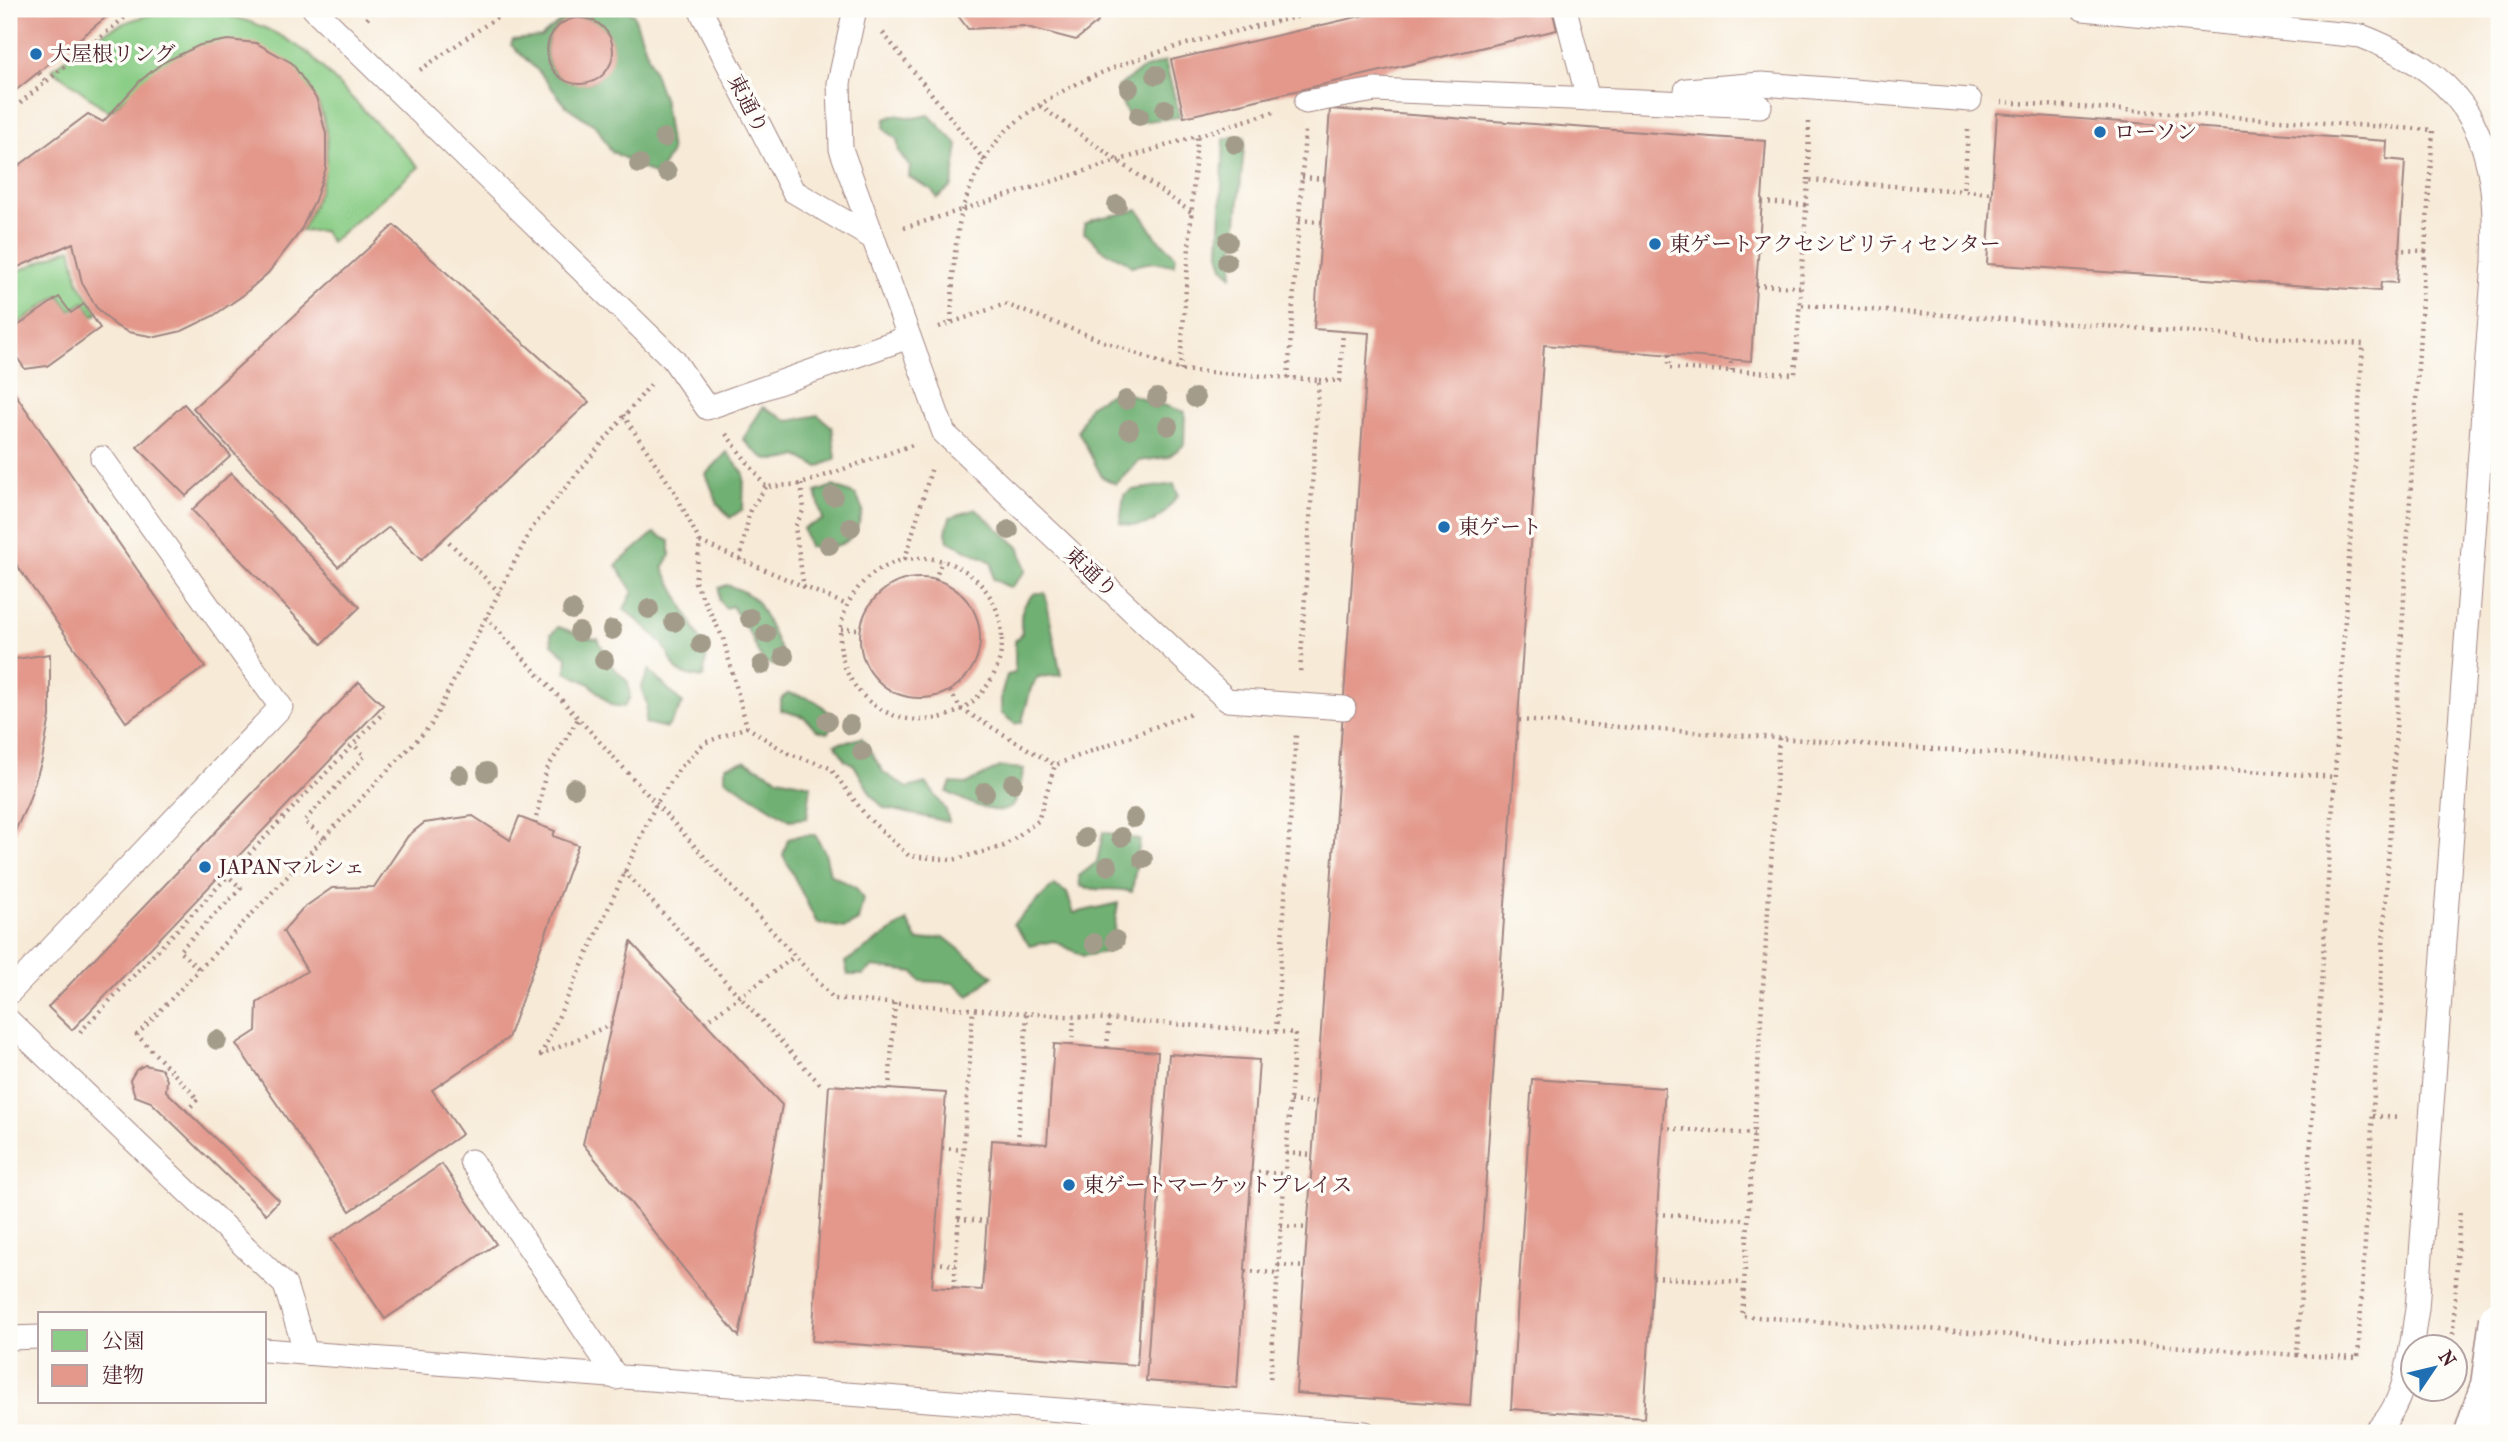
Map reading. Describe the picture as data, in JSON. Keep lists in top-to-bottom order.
{
  "streets": {
    "lane": ["東通り"]
  },
  "places": [
    "大屋根リング",
    "ローソン",
    "東ゲートアクセシビリティセンター",
    "東ゲート",
    "JAPANマルシェ",
    "東ゲートマーケットプレイス"
  ],
  "legend": ["公園", "建物"],
  "north": "top right"
}
